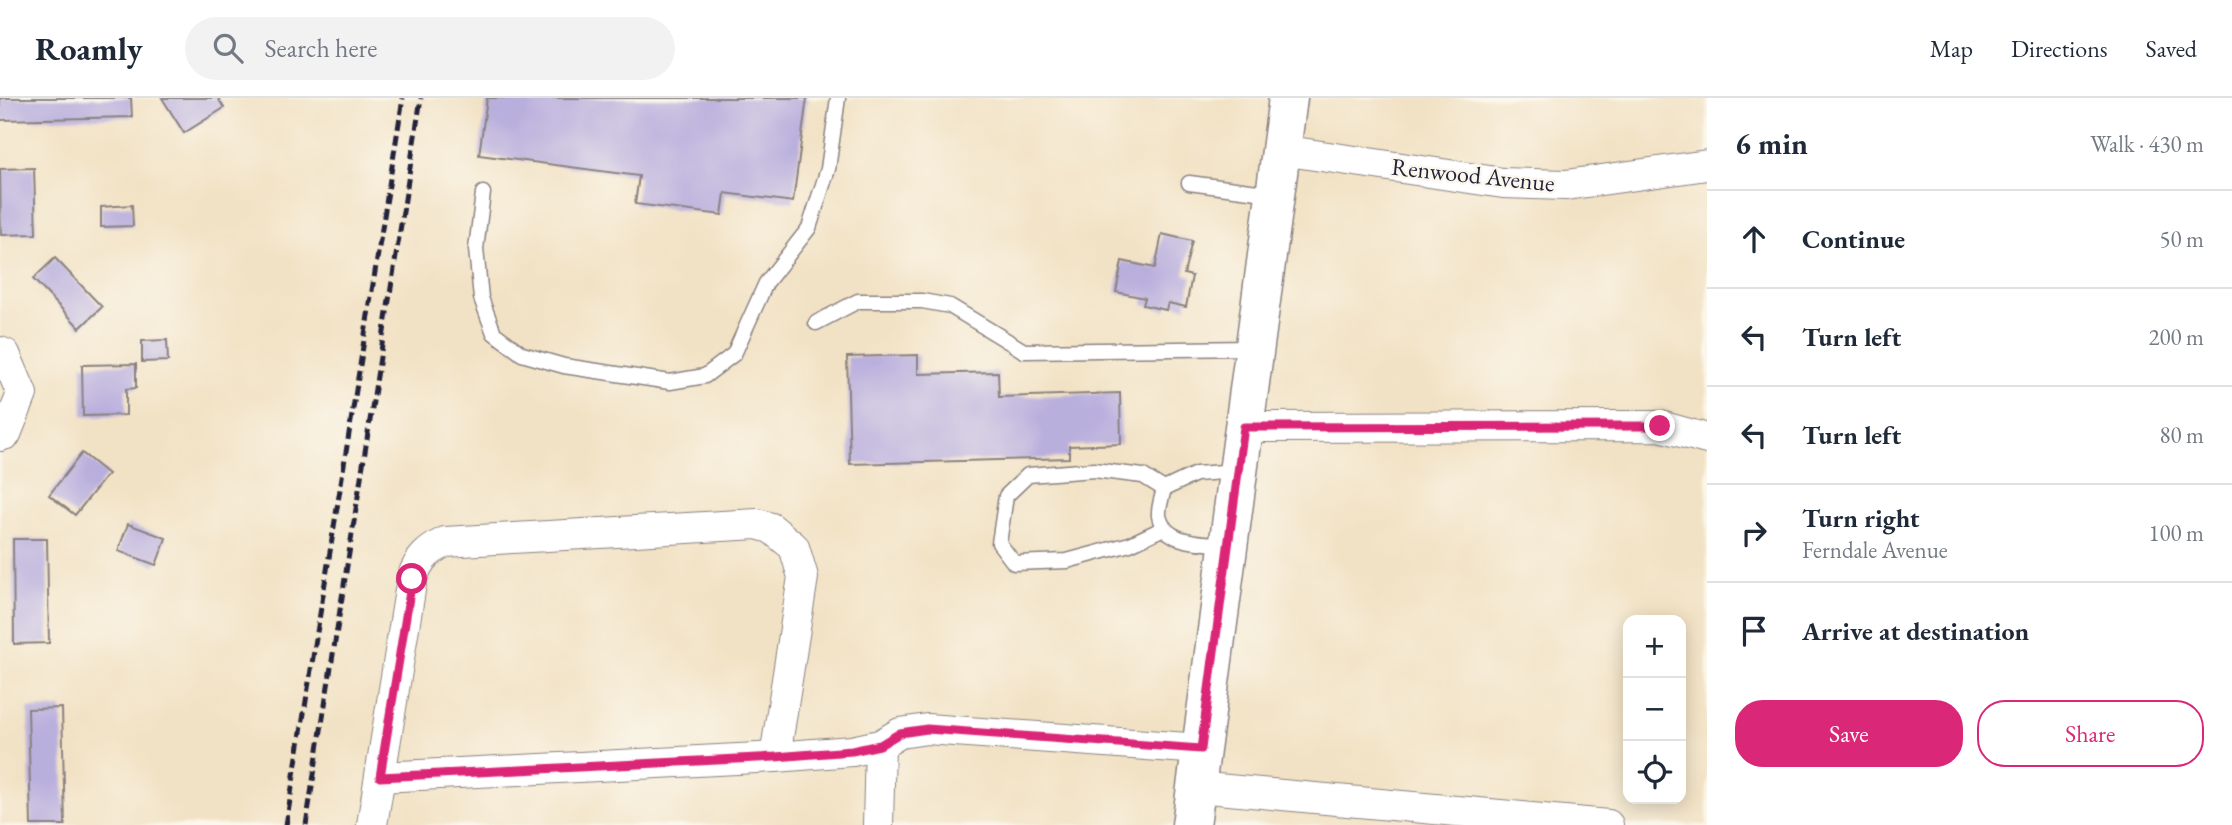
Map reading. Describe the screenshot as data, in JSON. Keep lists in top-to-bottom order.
{
  "streets": {
    "street": ["Renwood Avenue"]
  },
  "page": {
    "header": "Roamly",
    "search": "Search here",
    "nav": ["Map", "Directions", "Saved"],
    "heading": ["6 min", "Walk · 430 m"],
    "list": [
      ["Continue", "50 m"],
      ["Turn left", "200 m"],
      ["Turn left", "80 m"],
      ["Turn right", "Ferndale Avenue", "100 m"],
      "Arrive at destination"
    ],
    "map_buttons": ["+", "−"],
    "buttons": ["Save", "Share"]
  }
}
